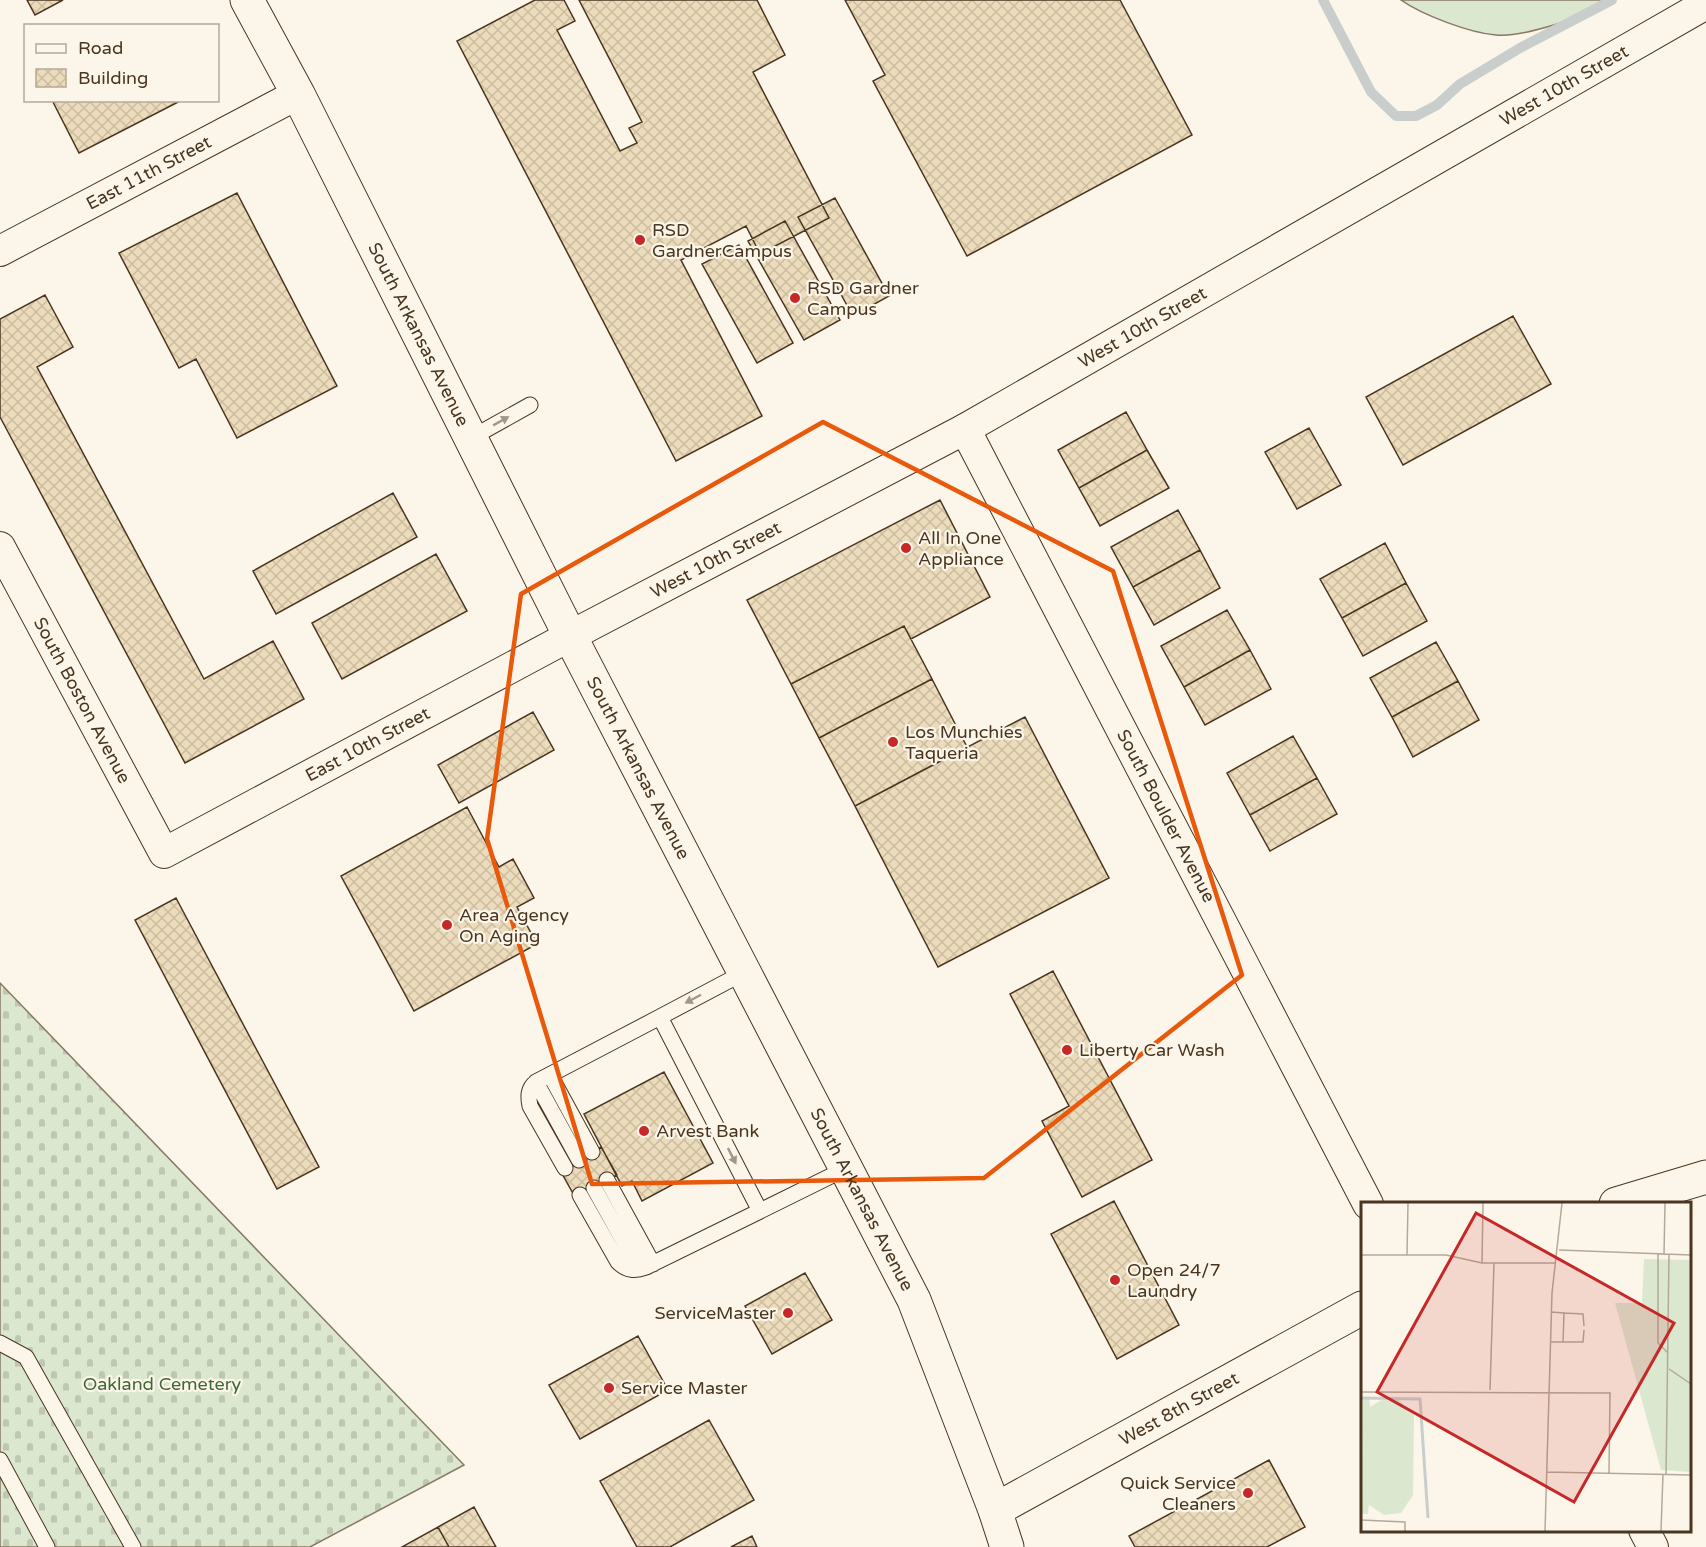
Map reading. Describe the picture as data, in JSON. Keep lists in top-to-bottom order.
{
  "streets": {
    "main road": ["South Arkansas Avenue", "West 8th Street"],
    "street": [
      "West 10th Street",
      "East 11th Street",
      "South Boston Avenue",
      "East 10th Street",
      "South Boulder Avenue"
    ]
  },
  "crossings": [
    ["West 10th Street", "South Arkansas Avenue"],
    ["West 10th Street", "East 10th Street"],
    ["West 10th Street", "South Boulder Avenue"],
    ["East 11th Street", "South Arkansas Avenue"],
    ["South Arkansas Avenue", "East 10th Street"],
    ["South Arkansas Avenue", "West 8th Street"],
    ["South Boston Avenue", "East 10th Street"]
  ],
  "parks": ["Oakland Cemetery"],
  "places": [
    "RSD GardnerCampus",
    "RSD Gardner Campus",
    "All In One Appliance",
    "Los Munchies Taqueria",
    "Area Agency On Aging",
    "Liberty Car Wash",
    "Arvest Bank",
    "Open 24/7 Laundry",
    "ServiceMaster",
    "Service Master",
    "Quick Service Cleaners"
  ],
  "legend": ["Road", "Building"]
}
